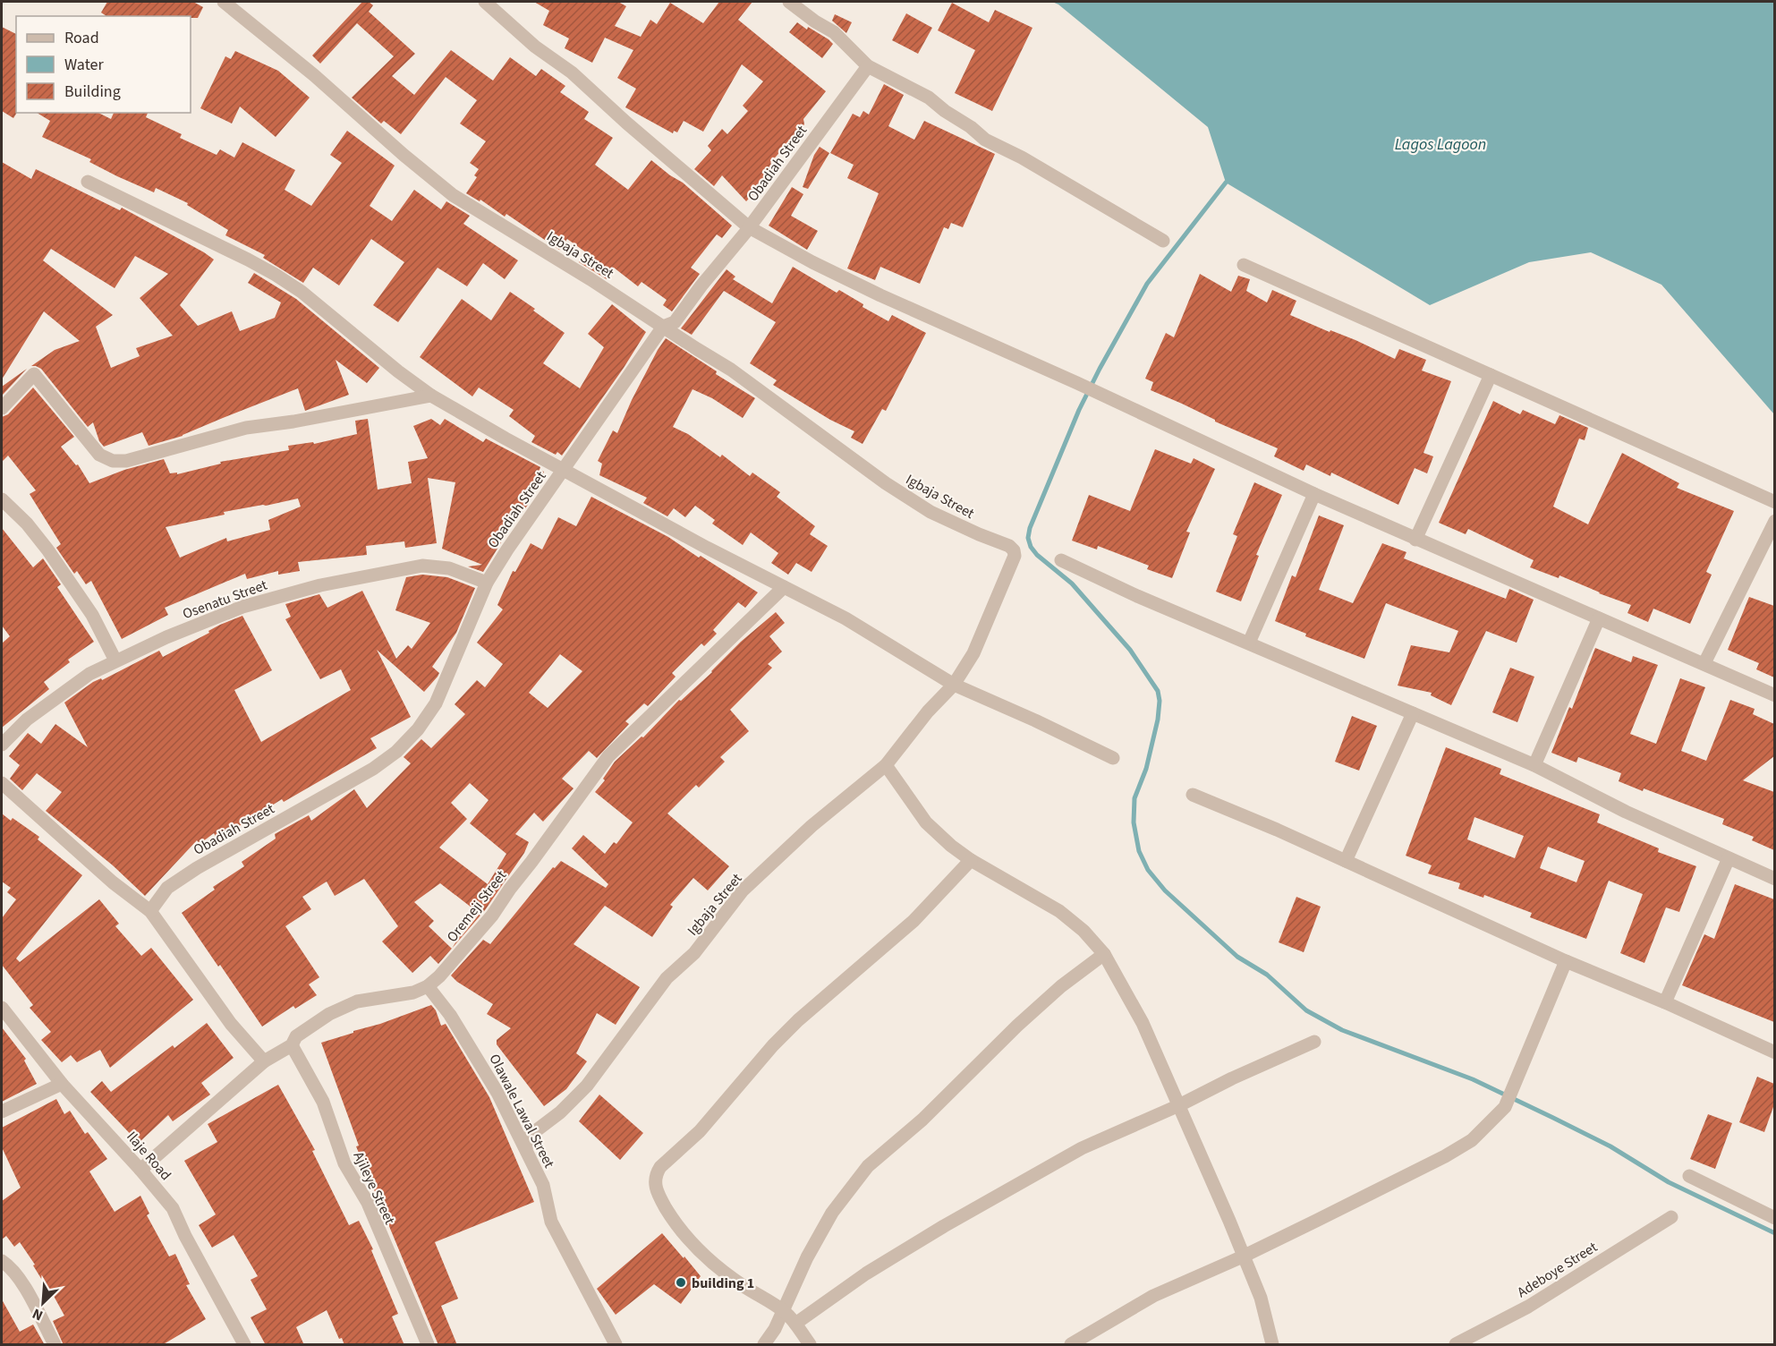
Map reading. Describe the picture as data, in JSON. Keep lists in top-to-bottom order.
{
  "streets": {
    "street": [
      "Obadiah Street",
      "Igbaja Street",
      "Osenatu Street",
      "Oremeji Street",
      "Olawale Lawal Street",
      "Ilaje Road",
      "Ajileye Street",
      "Adeboye Street"
    ]
  },
  "crossings": [
    ["Obadiah Street", "Igbaja Street"],
    ["Obadiah Street", "Osenatu Street"],
    ["Igbaja Street", "Olawale Lawal Street"],
    ["Oremeji Street", "Olawale Lawal Street"],
    ["Oremeji Street", "Ilaje Road"],
    ["Oremeji Street", "Ajileye Street"]
  ],
  "water": ["Lagos Lagoon"],
  "places": ["building 1"],
  "legend": ["Road", "Water", "Building"],
  "north": "bottom left"
}
